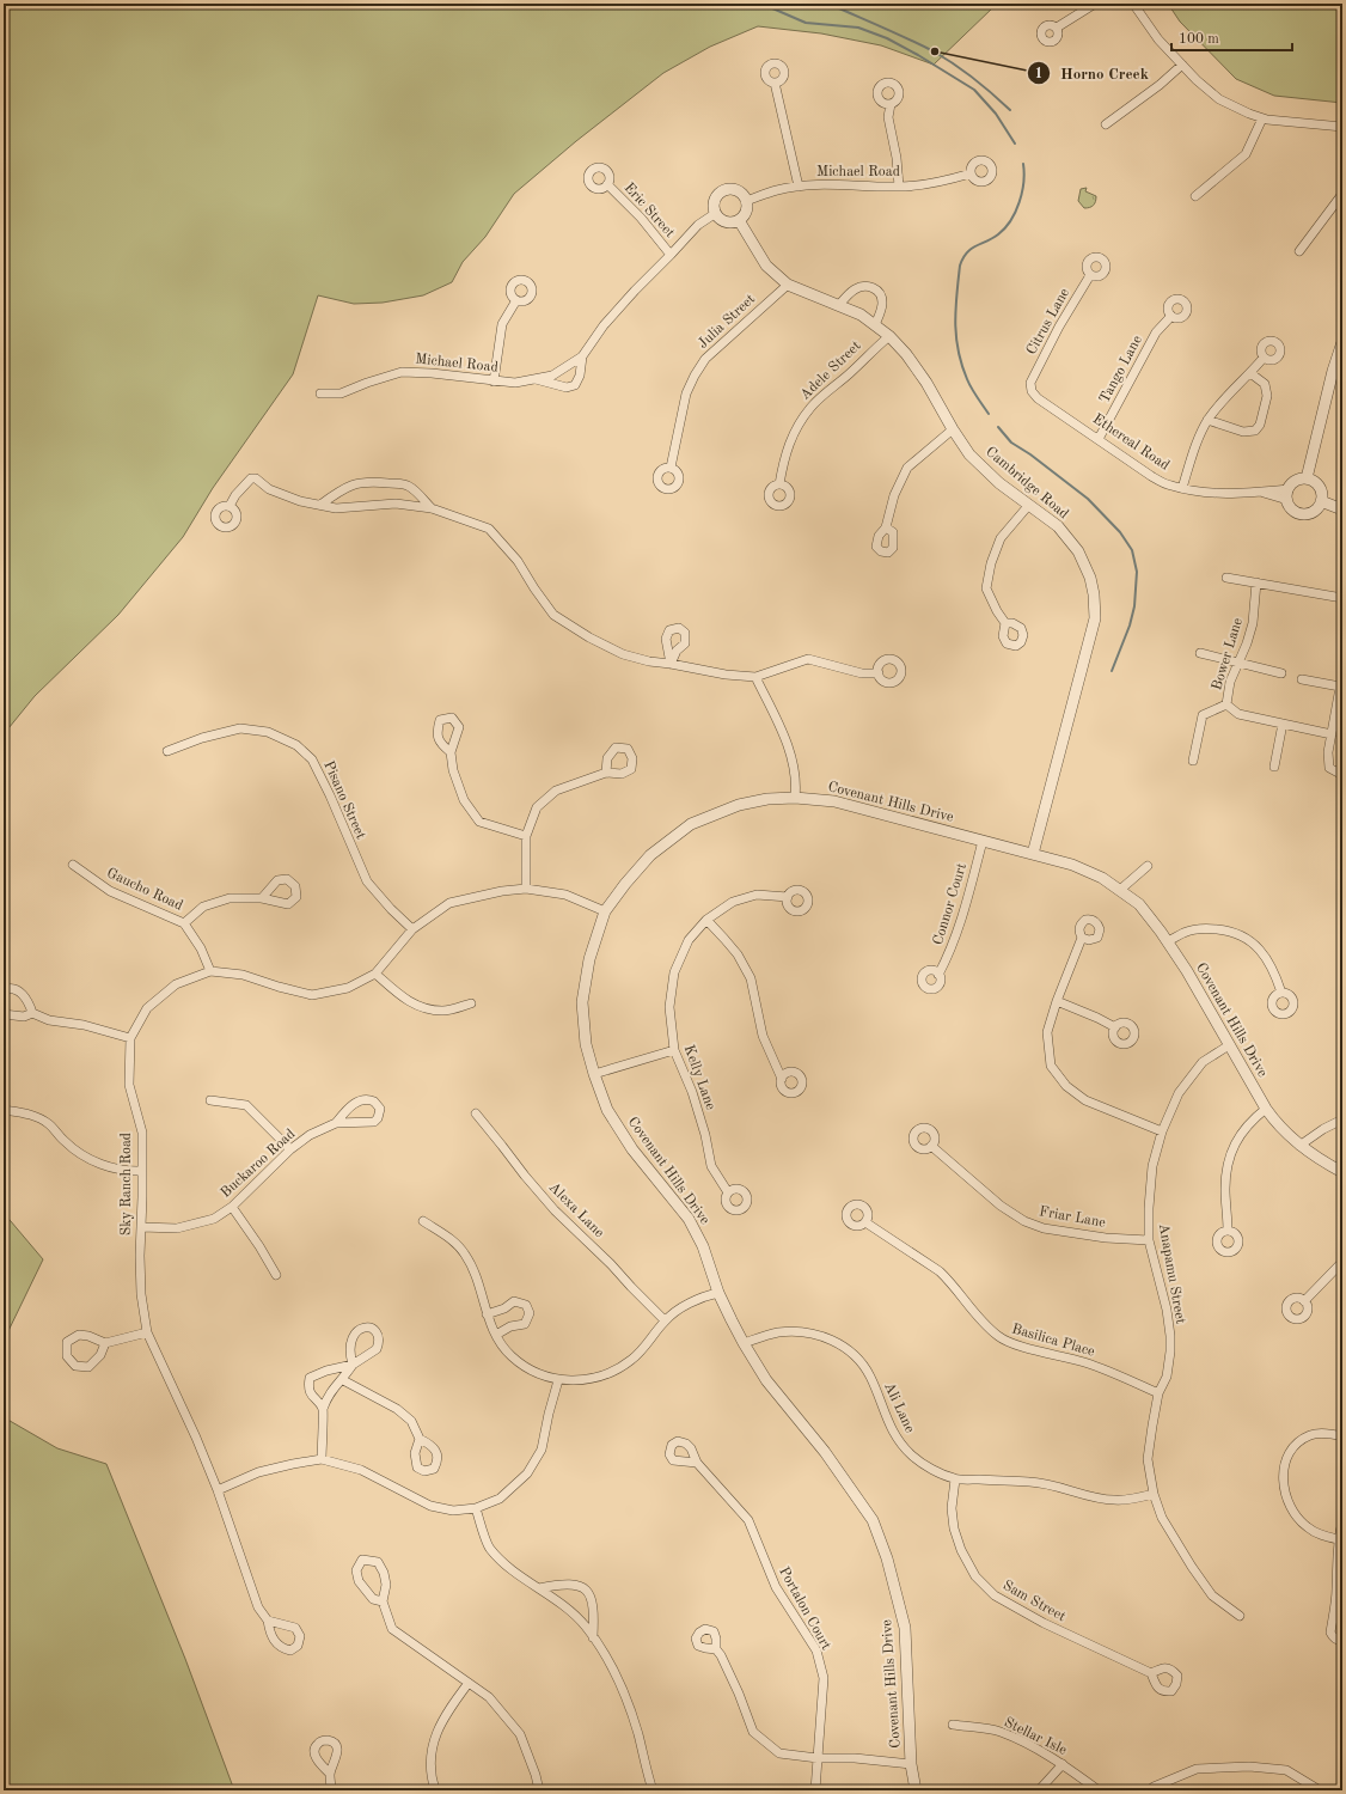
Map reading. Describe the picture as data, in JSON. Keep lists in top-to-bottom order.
{
  "streets": {
    "street": [
      "Michael Road",
      "Eric Street",
      "Julia Street",
      "Citrus Lane",
      "Tango Lane",
      "Adele Street",
      "Ethereal Road",
      "Cambridge Road",
      "Bower Lane",
      "Pisano Street",
      "Covenant Hills Drive",
      "Gaucho Road",
      "Connor Court",
      "Kelly Lane",
      "Buckaroo Road",
      "Sky Ranch Road",
      "Alexa Lane",
      "Friar Lane",
      "Anapamu Street",
      "Basilica Place",
      "Ali Lane",
      "Sam Street",
      "Portalon Court",
      "Stellar Isle"
    ]
  },
  "crossings": [
    ["Michael Road", "Eric Street"],
    ["Michael Road", "Cambridge Road"],
    ["Julia Street", "Cambridge Road"],
    ["Citrus Lane", "Ethereal Road"],
    ["Tango Lane", "Ethereal Road"],
    ["Adele Street", "Cambridge Road"],
    ["Cambridge Road", "Covenant Hills Drive"],
    ["Pisano Street", "Sky Ranch Road"],
    ["Covenant Hills Drive", "Connor Court"],
    ["Covenant Hills Drive", "Sky Ranch Road"],
    ["Covenant Hills Drive", "Anapamu Street"],
    ["Covenant Hills Drive", "Ali Lane"],
    ["Gaucho Road", "Sky Ranch Road"],
    ["Buckaroo Road", "Sky Ranch Road"],
    ["Friar Lane", "Anapamu Street"],
    ["Anapamu Street", "Basilica Place"],
    ["Anapamu Street", "Ali Lane"],
    ["Ali Lane", "Sam Street"]
  ],
  "places": ["Horno Creek"],
  "scale_bar": "100 m"
}
